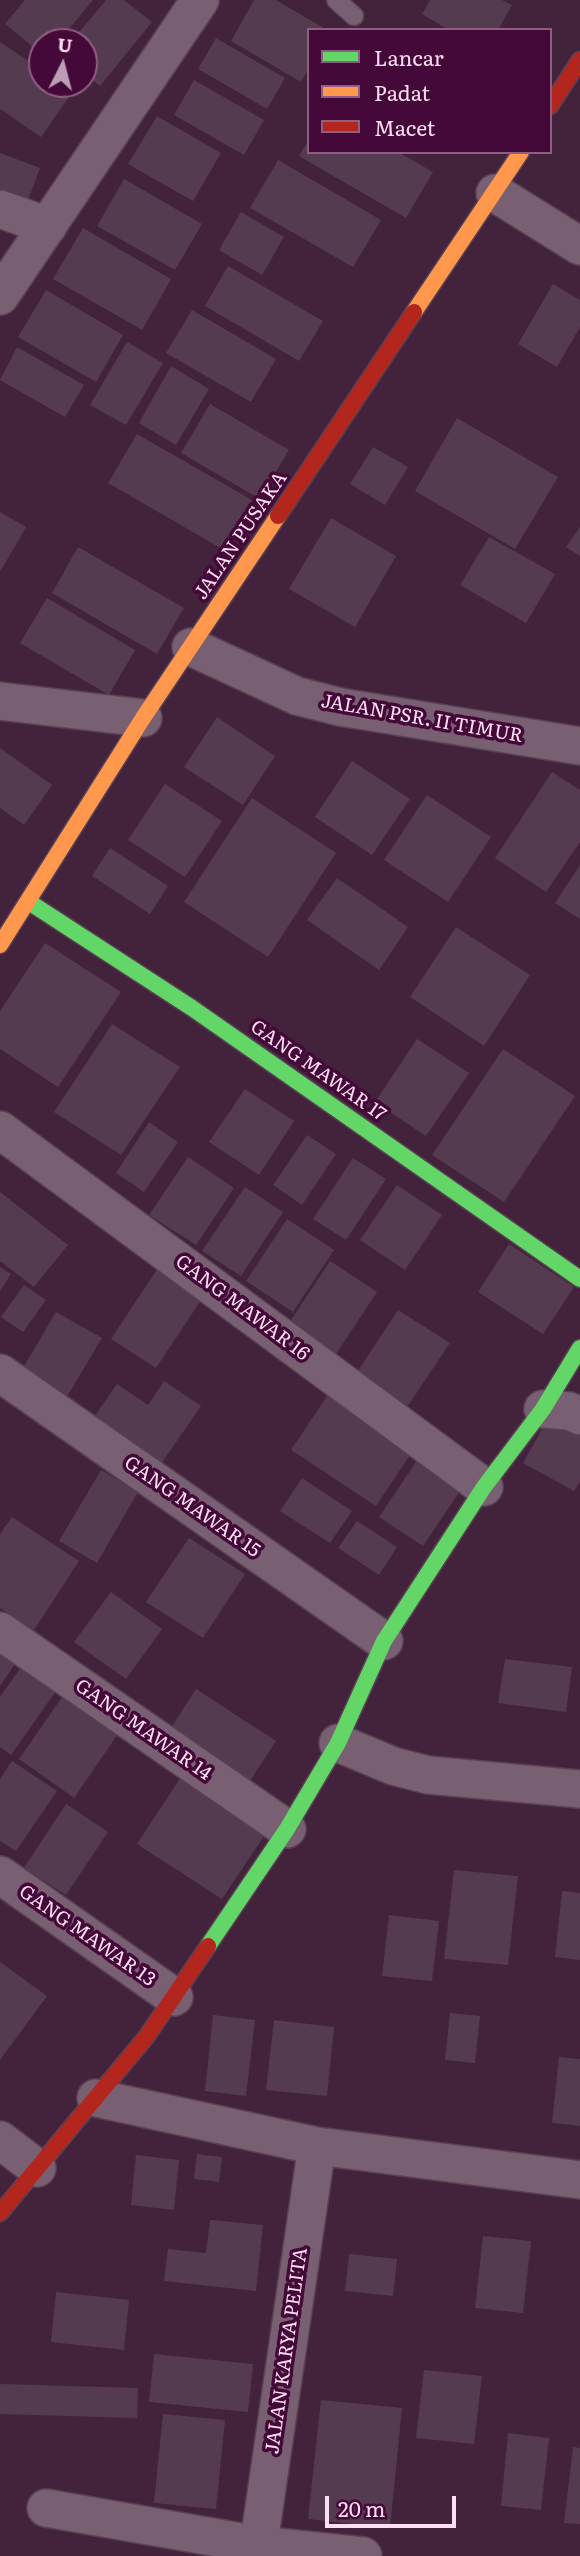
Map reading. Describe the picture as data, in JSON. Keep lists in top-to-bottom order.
{
  "streets": {
    "street": [
      "JALAN PUSAKA",
      "JALAN PSR. II TIMUR",
      "GANG MAWAR 17",
      "GANG MAWAR 16",
      "GANG MAWAR 15",
      "GANG MAWAR 14",
      "GANG MAWAR 13",
      "JALAN KARYA PELITA"
    ]
  },
  "crossings": [
    ["JALAN PUSAKA", "JALAN PSR. II TIMUR"],
    ["JALAN PUSAKA", "GANG MAWAR 17"]
  ],
  "legend": ["Lancar", "Padat", "Macet"],
  "scale_bar": "20 m",
  "north": "top"
}
